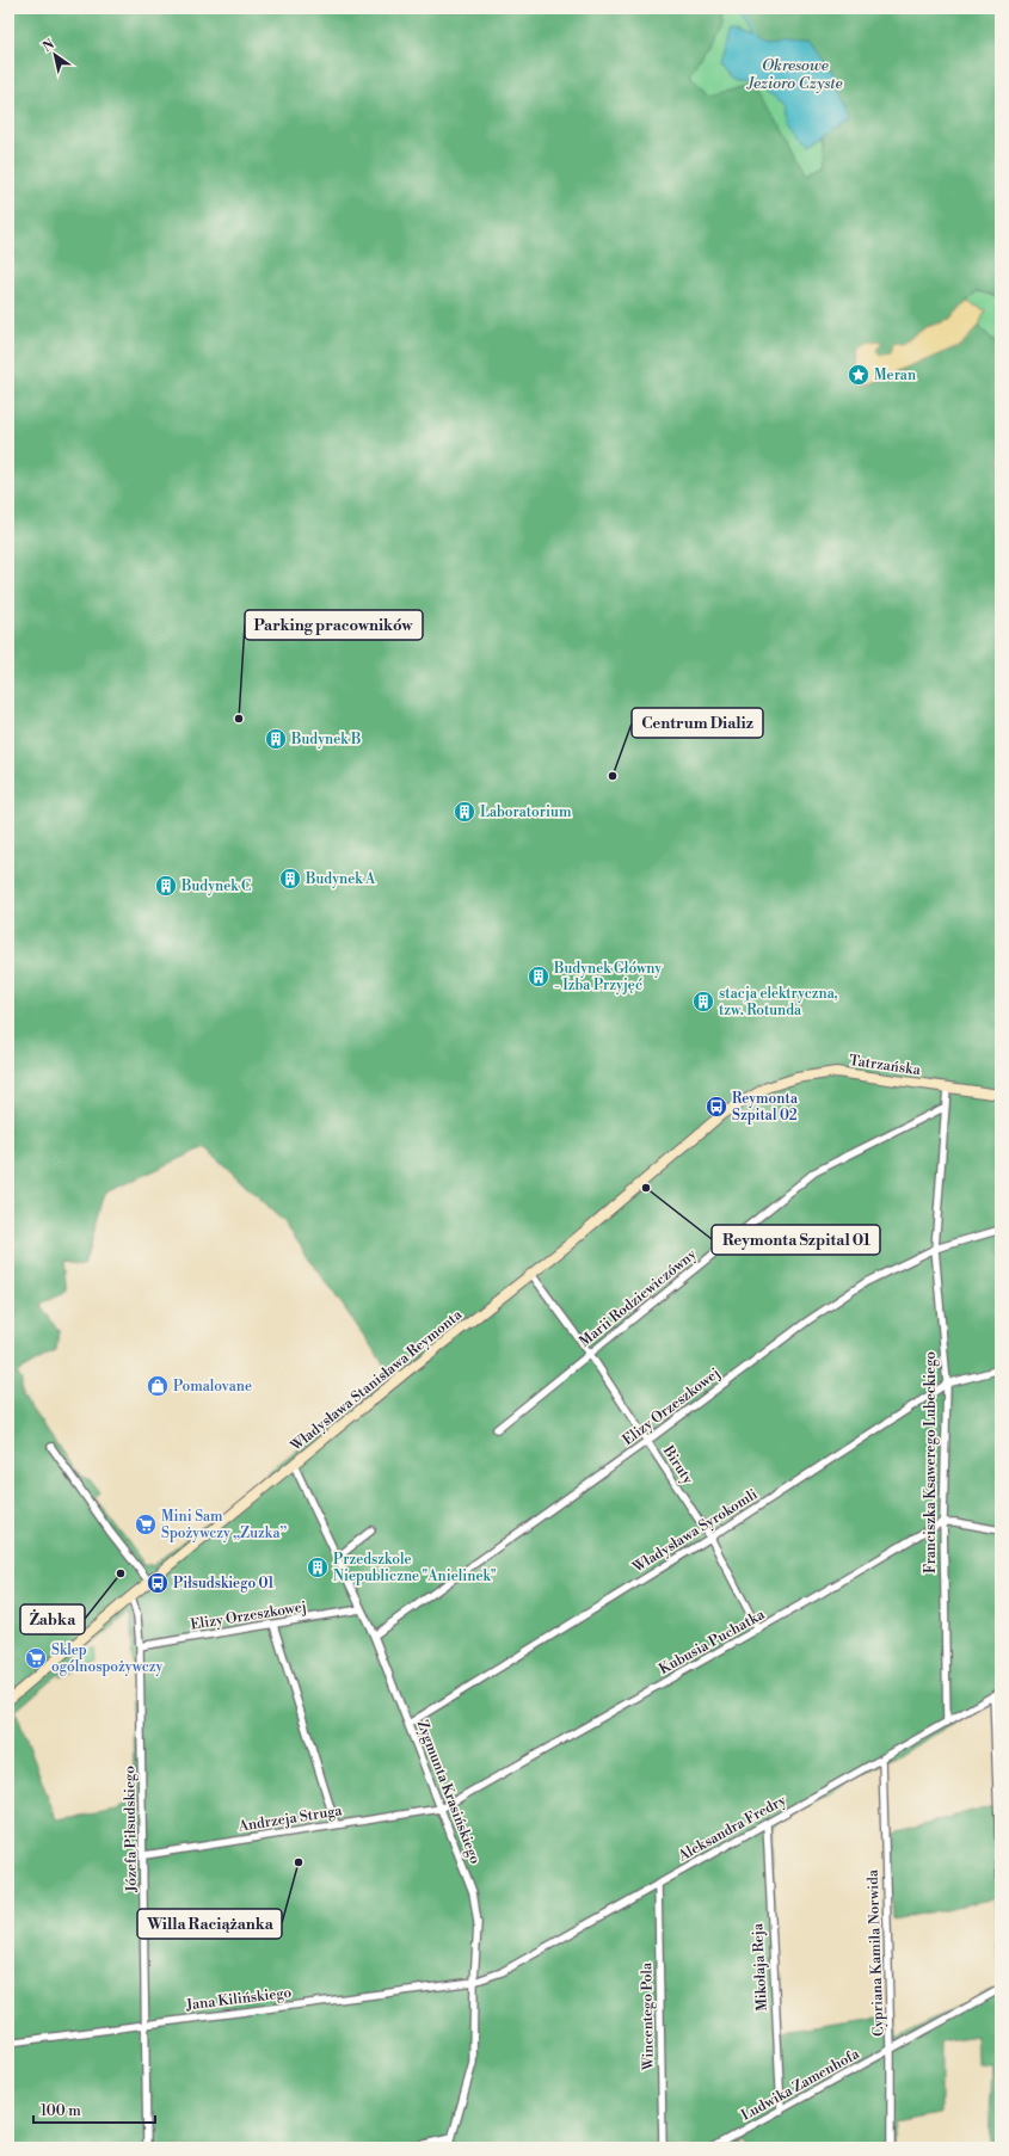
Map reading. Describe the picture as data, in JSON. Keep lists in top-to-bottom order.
{
  "streets": {
    "street": [
      "Tatrzańska",
      "Marii Rodziewiczówny",
      "Władysława Stanisława Reymonta",
      "Elizy Orzeszkowej",
      "Franciszka Ksawerego Lubeckiego",
      "Biruty",
      "Władysława Syrokomli",
      "Kubusia Puchatka",
      "Zygmunta Krasińskiego",
      "Andrzeja Struga",
      "Aleksandra Fredry",
      "Józefa Piłsudskiego",
      "Cypriana Kamila Norwida",
      "Mikołaja Reja",
      "Jana Kilińskiego",
      "Wincentego Pola",
      "Ludwika Zamenhofa"
    ]
  },
  "crossings": [
    ["Tatrzańska", "Władysława Stanisława Reymonta"],
    ["Tatrzańska", "Franciszka Ksawerego Lubeckiego"],
    ["Marii Rodziewiczówny", "Franciszka Ksawerego Lubeckiego"],
    ["Marii Rodziewiczówny", "Biruty"],
    ["Władysława Stanisława Reymonta", "Biruty"],
    ["Władysława Stanisława Reymonta", "Zygmunta Krasińskiego"],
    ["Władysława Stanisława Reymonta", "Józefa Piłsudskiego"],
    ["Elizy Orzeszkowej", "Franciszka Ksawerego Lubeckiego"],
    ["Elizy Orzeszkowej", "Biruty"],
    ["Elizy Orzeszkowej", "Zygmunta Krasińskiego"],
    ["Elizy Orzeszkowej", "Józefa Piłsudskiego"],
    ["Franciszka Ksawerego Lubeckiego", "Władysława Syrokomli"],
    ["Franciszka Ksawerego Lubeckiego", "Kubusia Puchatka"],
    ["Franciszka Ksawerego Lubeckiego", "Aleksandra Fredry"],
    ["Biruty", "Władysława Syrokomli"],
    ["Biruty", "Kubusia Puchatka"],
    ["Władysława Syrokomli", "Zygmunta Krasińskiego"],
    ["Kubusia Puchatka", "Zygmunta Krasińskiego"],
    ["Kubusia Puchatka", "Andrzeja Struga"],
    ["Zygmunta Krasińskiego", "Andrzeja Struga"],
    ["Zygmunta Krasińskiego", "Aleksandra Fredry"],
    ["Zygmunta Krasińskiego", "Jana Kilińskiego"],
    ["Andrzeja Struga", "Józefa Piłsudskiego"],
    ["Aleksandra Fredry", "Cypriana Kamila Norwida"],
    ["Aleksandra Fredry", "Mikołaja Reja"],
    ["Aleksandra Fredry", "Jana Kilińskiego"],
    ["Aleksandra Fredry", "Wincentego Pola"],
    ["Józefa Piłsudskiego", "Jana Kilińskiego"],
    ["Cypriana Kamila Norwida", "Ludwika Zamenhofa"],
    ["Mikołaja Reja", "Ludwika Zamenhofa"]
  ],
  "water": ["Okresowe Jezioro Czyste"],
  "places": {
    "place": ["Meran"],
    "other": [
      "Parking pracowników",
      "Centrum Dializ",
      "Reymonta Szpital 01",
      "Żabka",
      "Willa Raciążanka"
    ],
    "building": [
      "Budynek B",
      "Laboratorium",
      "Budynek A",
      "Budynek C",
      "Budynek Główny - Izba Przyjęć",
      "stacja elektryczna, tzw. Rotunda",
      "Przedszkole Niepubliczne \"Anielinek\""
    ],
    "bus stop": ["Reymonta Szpital 02", "Piłsudskiego 01"],
    "shop": ["Pomalovane"],
    "supermarket": ["Mini Sam Spożywczy „Zuzka”", "Sklep ogólnospożywczy"]
  },
  "scale_bar": "100 m",
  "north": "top left"
}
